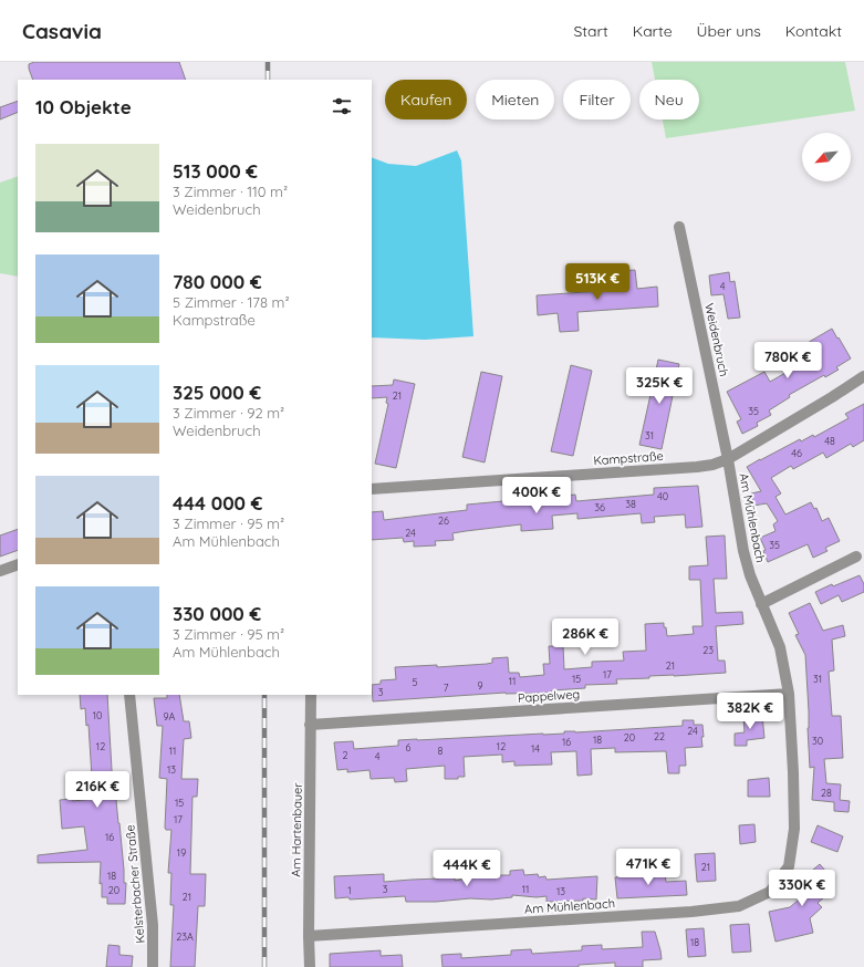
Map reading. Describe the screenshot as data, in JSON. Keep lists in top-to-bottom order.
{
  "streets": {
    "street": [
      "Weidenbruch",
      "Kampstraße",
      "Am Mühlenbach",
      "Pappelweg",
      "Am Hartenbauer",
      "Kelsterbacher Straße"
    ]
  },
  "crossings": [
    ["Weidenbruch", "Kampstraße"],
    ["Weidenbruch", "Am Mühlenbach"],
    ["Kampstraße", "Am Mühlenbach"],
    ["Am Mühlenbach", "Pappelweg"],
    ["Am Mühlenbach", "Am Hartenbauer"],
    ["Pappelweg", "Am Hartenbauer"]
  ],
  "house_numbers": [
    "4",
    "21",
    "35",
    "31",
    "48",
    "46",
    "40",
    "38",
    "36",
    "26",
    "24",
    "35",
    "23",
    "21",
    "17",
    "15",
    "31",
    "11",
    "5",
    "9",
    "7",
    "3",
    "10",
    "9A",
    "24",
    "22",
    "20",
    "18",
    "30",
    "16",
    "12",
    "12",
    "6",
    "14",
    "11",
    "8",
    "2",
    "4",
    "13",
    "28",
    "15",
    "17",
    "16",
    "19",
    "21",
    "18",
    "3",
    "11",
    "20",
    "1",
    "13",
    "21",
    "23A",
    "18"
  ],
  "north": "bottom left",
  "page": {
    "header": "Casavia",
    "nav": [
      "Start",
      "Karte",
      "Über uns",
      "Kontakt"
    ],
    "chip": [
      "Kaufen",
      "Mieten",
      "Filter",
      "Neu"
    ],
    "heading": "10 Objekte",
    "list": [
      {
        "name": "513 000 €",
        "note": "3 Zimmer · 110 m² · Weidenbruch"
      },
      {
        "name": "780 000 €",
        "note": "5 Zimmer · 178 m² · Kampstraße"
      },
      {
        "name": "325 000 €",
        "note": "3 Zimmer · 92 m² · Weidenbruch"
      },
      {
        "name": "444 000 €",
        "note": "3 Zimmer · 95 m² · Am Mühlenbach"
      },
      {
        "name": "330 000 €",
        "note": "3 Zimmer · 95 m² · Am Mühlenbach"
      }
    ],
    "price": [
      "513K €",
      "780K €",
      "325K €",
      "400K €",
      "286K €",
      "382K €",
      "216K €",
      "471K €",
      "444K €",
      "330K €"
    ]
  }
}
